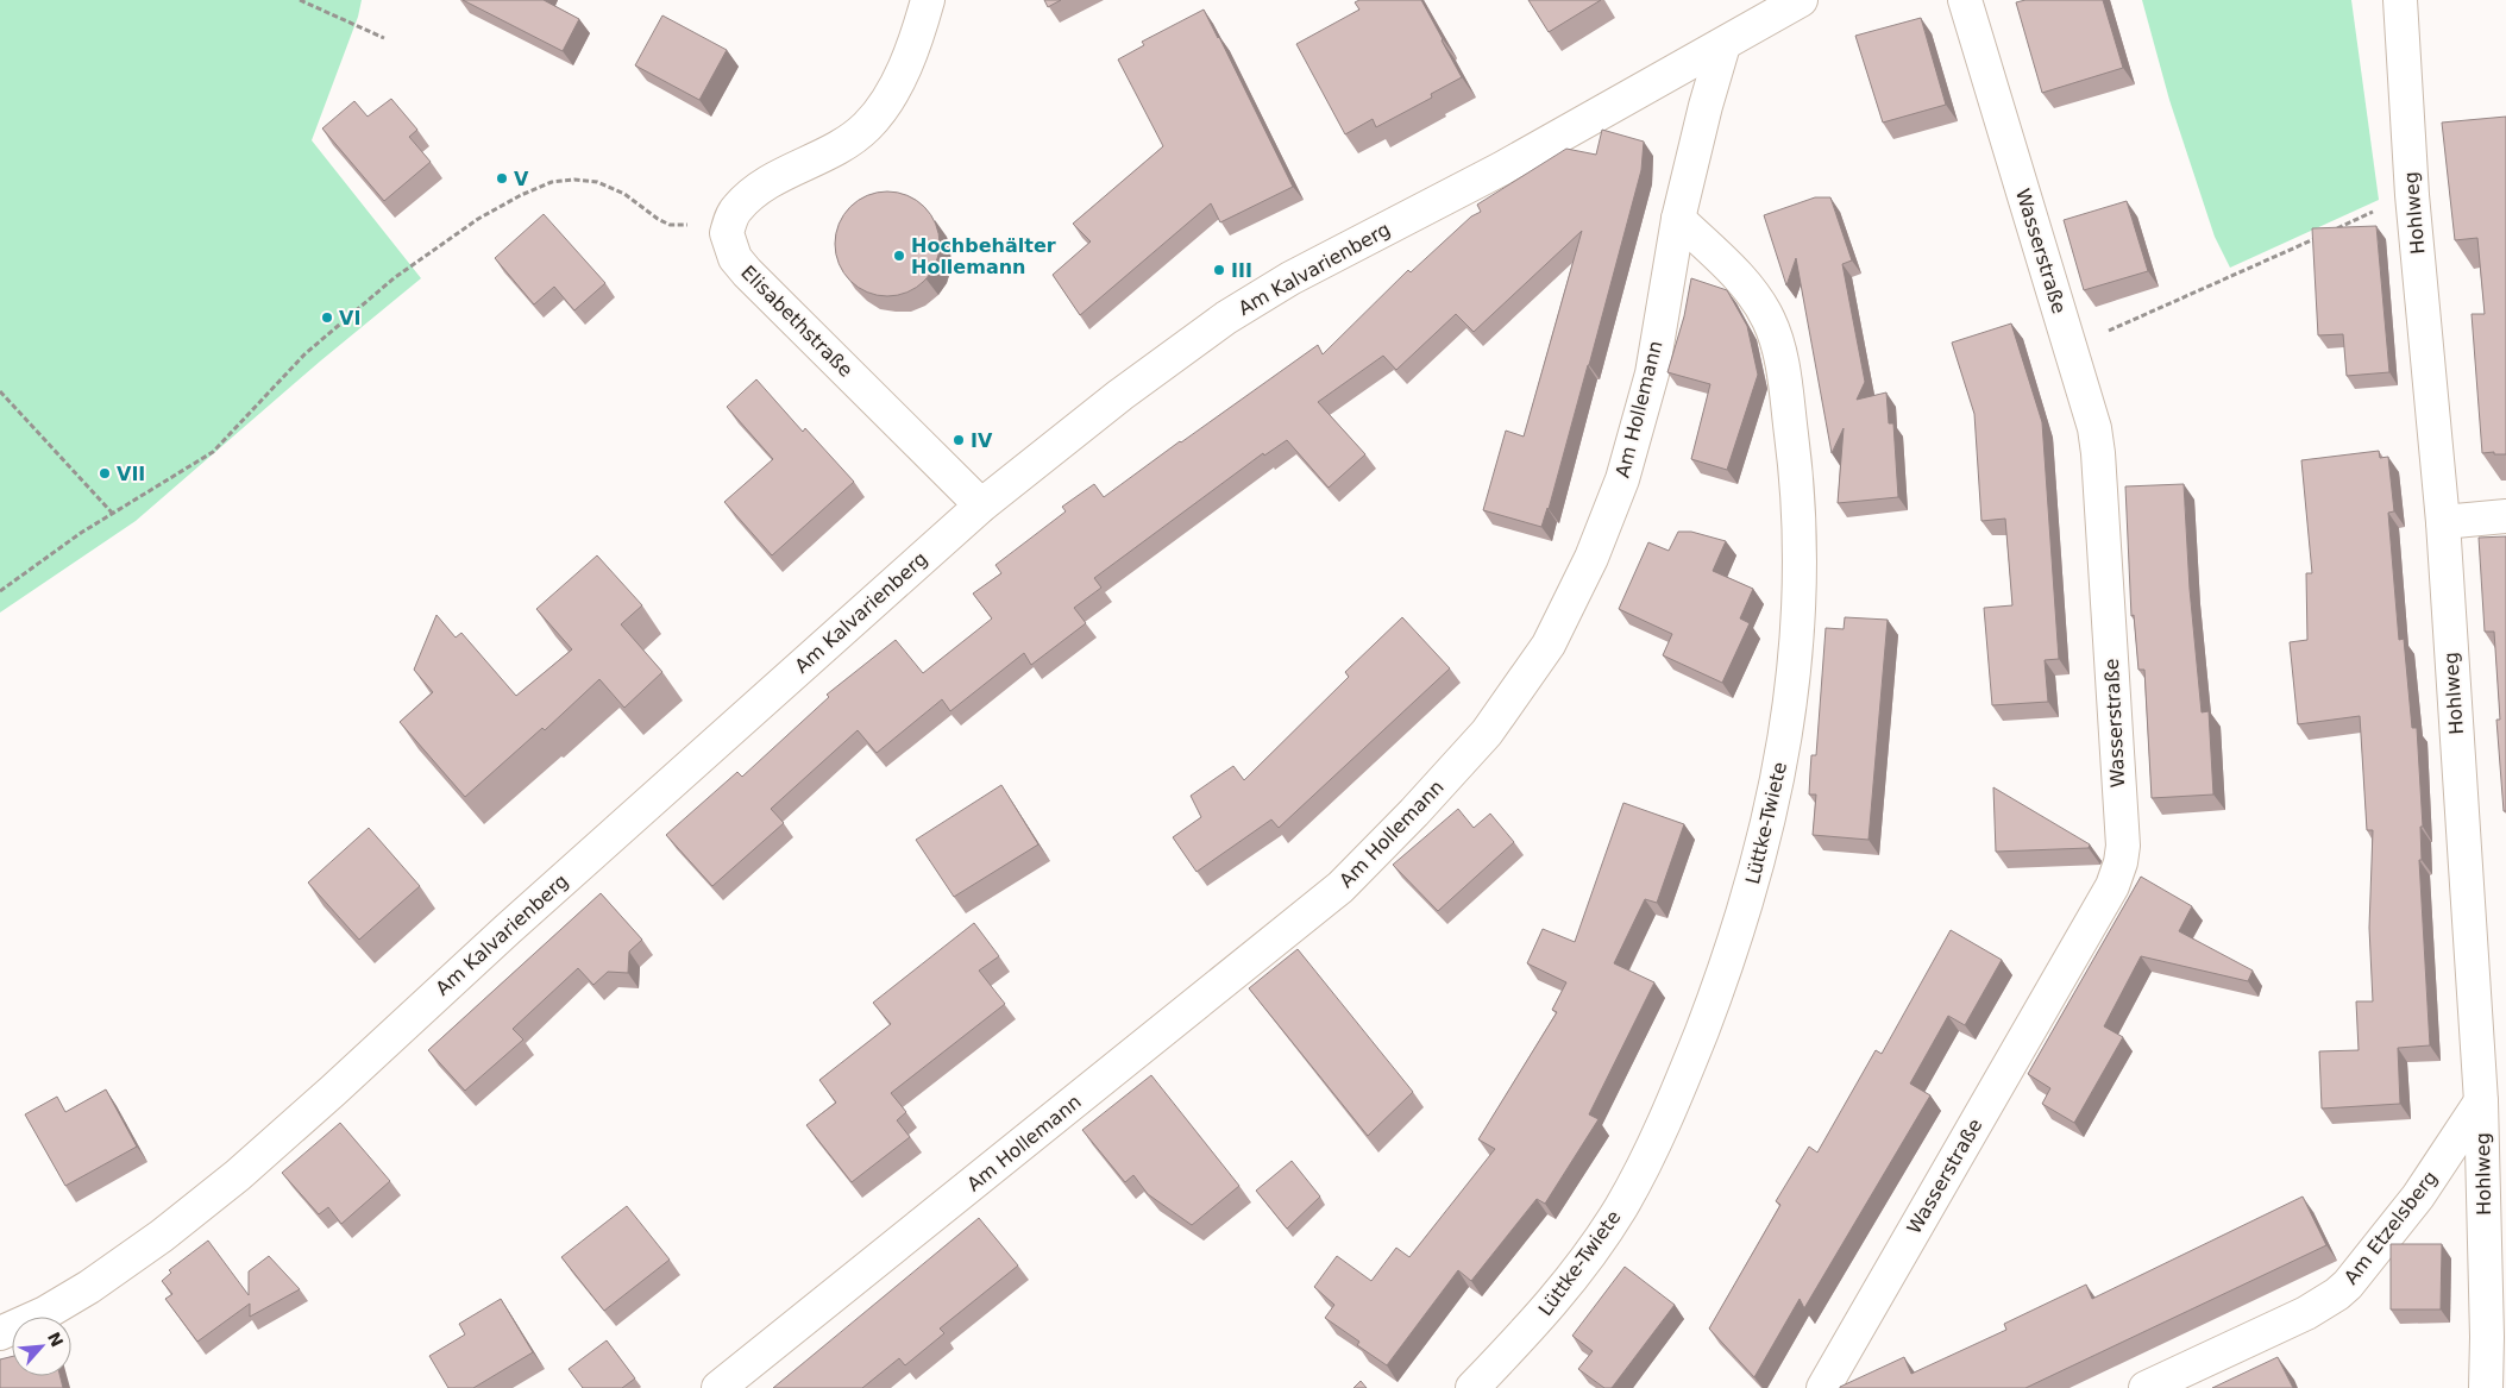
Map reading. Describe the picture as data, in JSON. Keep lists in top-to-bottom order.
{
  "streets": {
    "street": [
      "Hohlweg",
      "Wasserstraße",
      "Am Kalvarienberg",
      "Elisabethstraße",
      "Am Hollemann",
      "Lüttke-Twiete",
      "Am Etzelsberg"
    ]
  },
  "crossings": [
    ["Hohlweg", "Am Etzelsberg"],
    ["Am Kalvarienberg", "Elisabethstraße"],
    ["Am Kalvarienberg", "Am Hollemann"],
    ["Am Hollemann", "Lüttke-Twiete"]
  ],
  "places": [
    "V",
    "Hochbehälter Hollemann",
    "III",
    "VI",
    "IV",
    "VII"
  ],
  "north": "top right"
}
